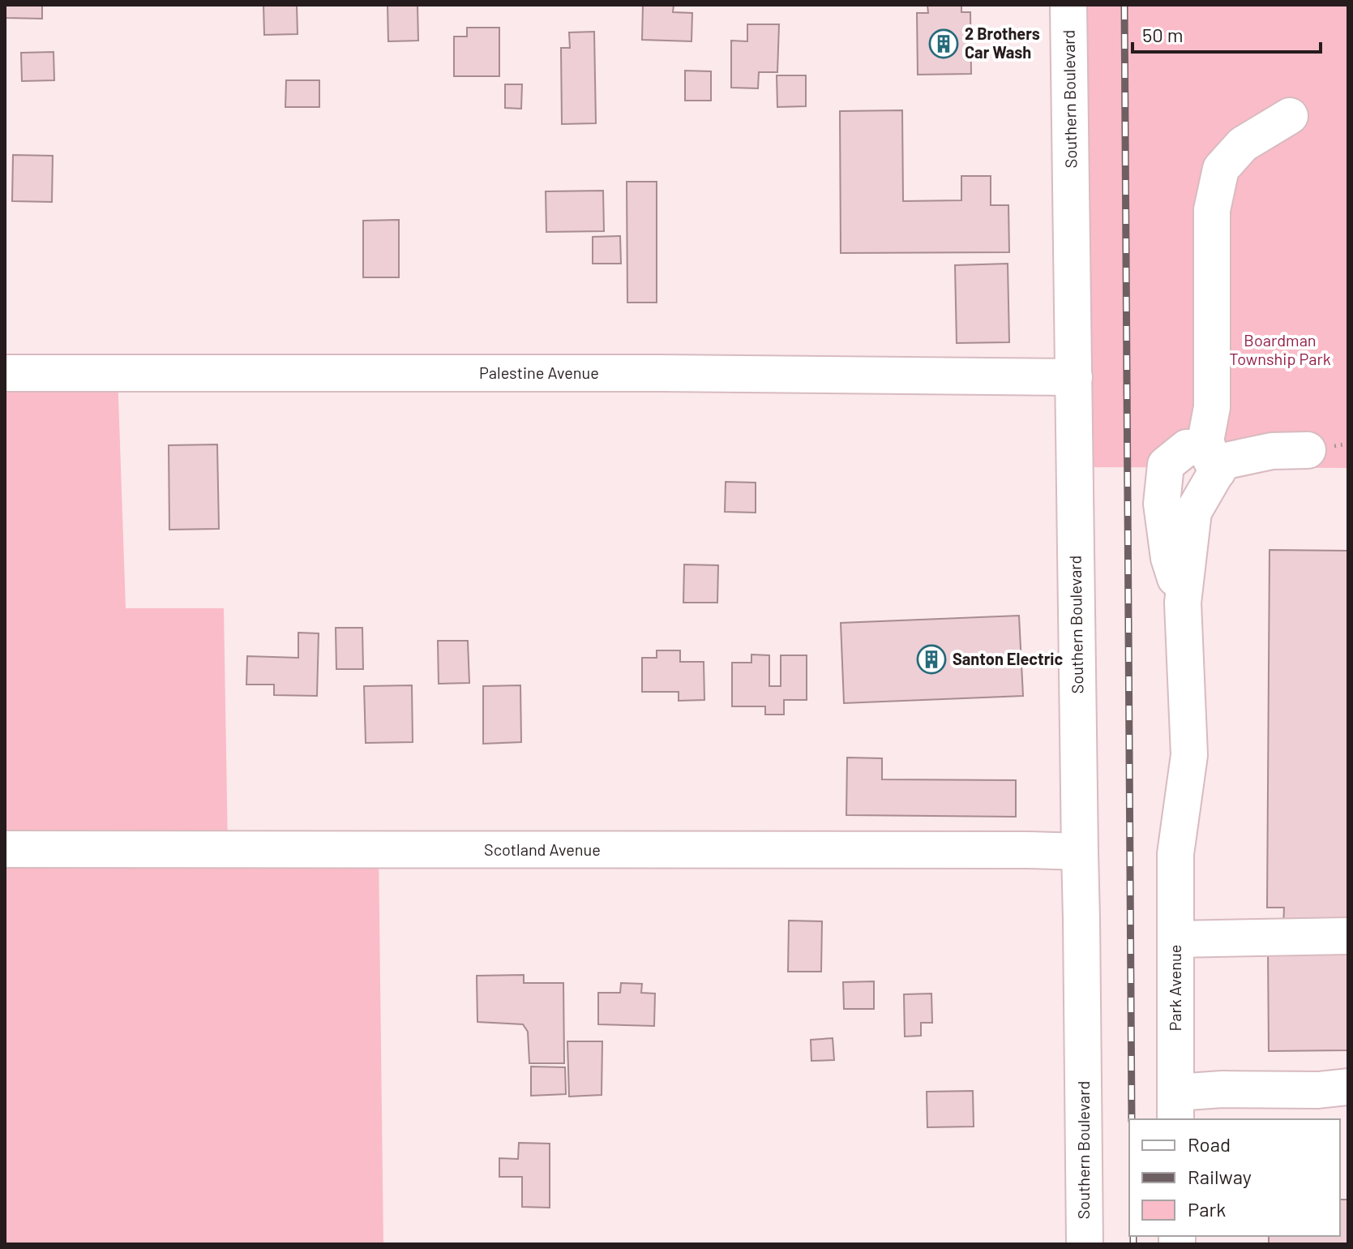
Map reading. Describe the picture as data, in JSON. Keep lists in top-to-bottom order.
{
  "streets": {
    "street": [
      "Southern Boulevard",
      "Palestine Avenue",
      "Scotland Avenue",
      "Park Avenue"
    ]
  },
  "crossings": [
    ["Southern Boulevard", "Palestine Avenue"],
    ["Southern Boulevard", "Scotland Avenue"]
  ],
  "parks": ["Boardman Township Park"],
  "places": {
    "building": ["2 Brothers Car Wash", "Santon Electric"]
  },
  "legend": ["Road", "Railway", "Park"],
  "scale_bar": "50 m"
}
